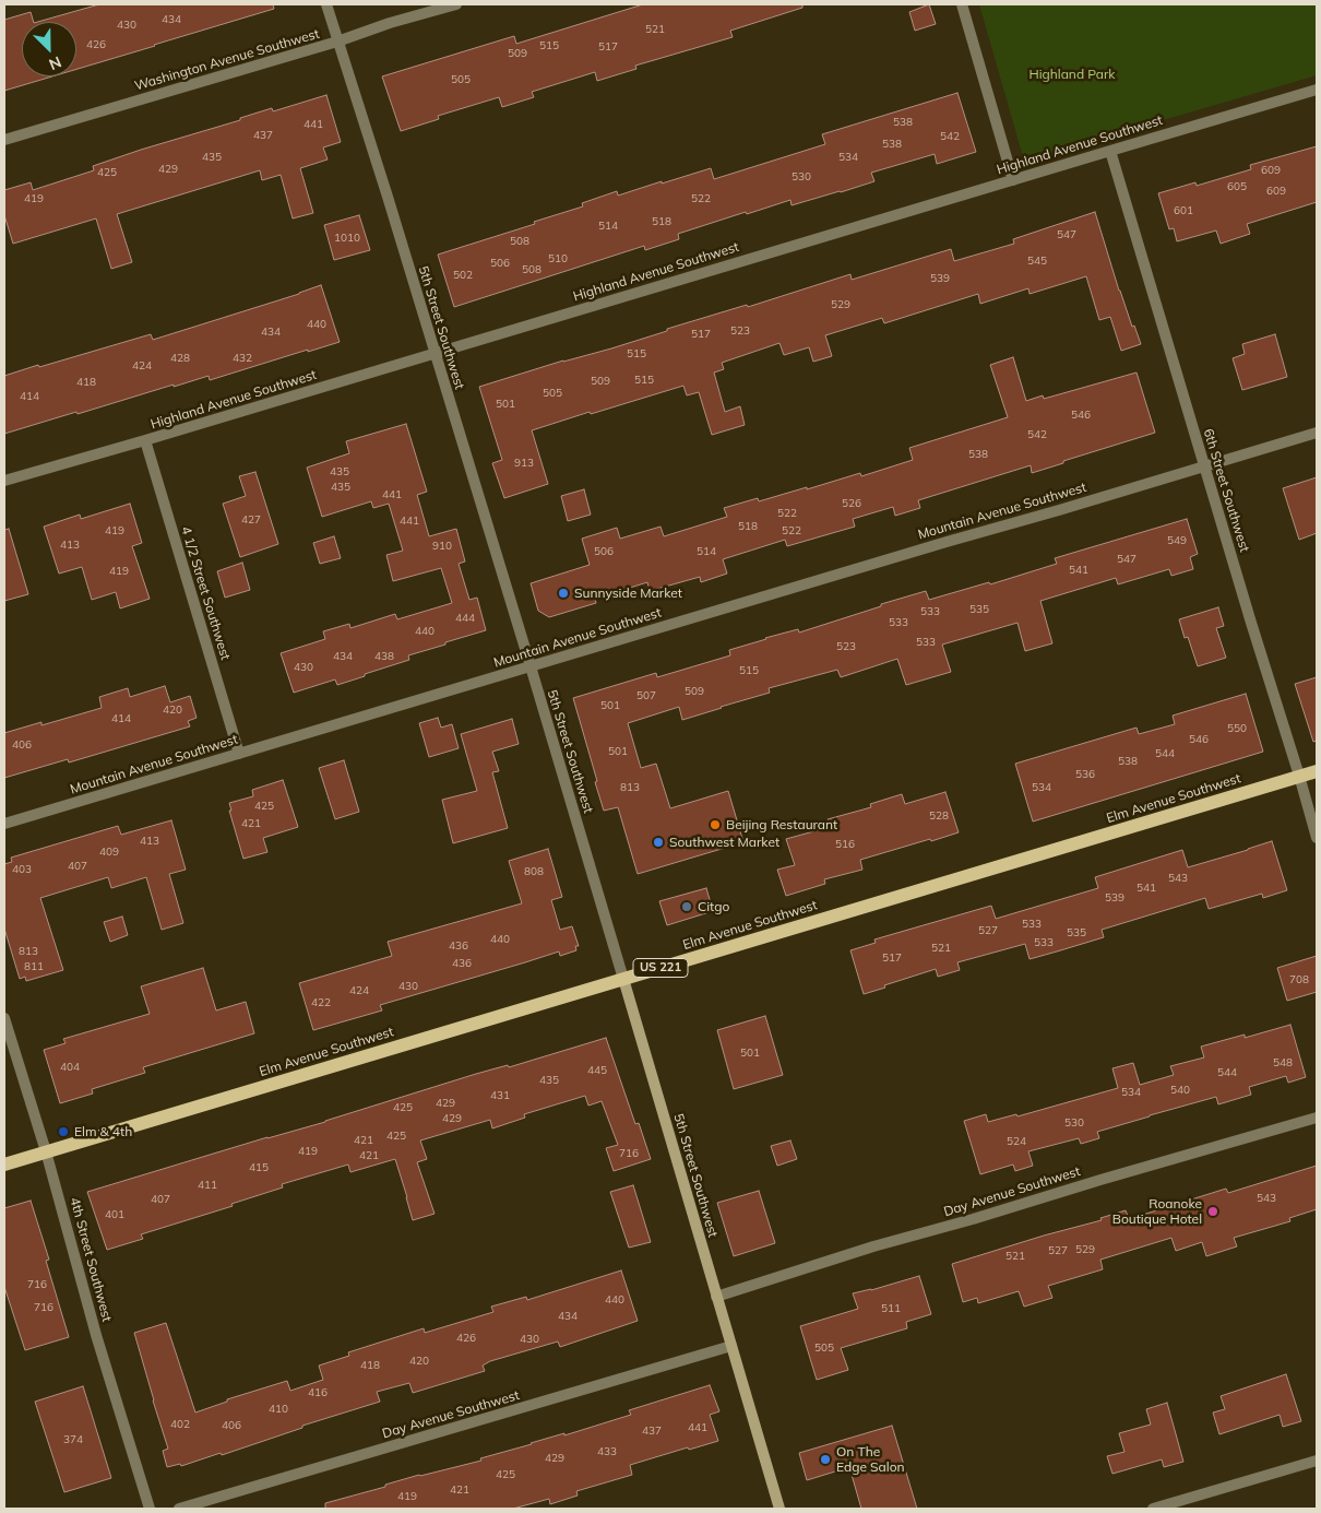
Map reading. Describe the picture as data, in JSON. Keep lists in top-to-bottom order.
{
  "streets": {
    "main road": ["Elm Avenue Southwest", "US 221"],
    "street": [
      "Washington Avenue Southwest",
      "Highland Avenue Southwest",
      "5th Street Southwest",
      "6th Street Southwest",
      "Mountain Avenue Southwest",
      "4 1/2 Street Southwest",
      "Day Avenue Southwest",
      "4th Street Southwest"
    ]
  },
  "crossings": [
    ["Washington Avenue Southwest", "5th Street Southwest"],
    ["Highland Avenue Southwest", "5th Street Southwest"],
    ["Highland Avenue Southwest", "6th Street Southwest"],
    ["Highland Avenue Southwest", "4 1/2 Street Southwest"],
    ["5th Street Southwest", "Mountain Avenue Southwest"],
    ["5th Street Southwest", "Elm Avenue Southwest"],
    ["5th Street Southwest", "Day Avenue Southwest"],
    ["6th Street Southwest", "Mountain Avenue Southwest"],
    ["6th Street Southwest", "Elm Avenue Southwest"],
    ["Mountain Avenue Southwest", "4 1/2 Street Southwest"],
    ["Elm Avenue Southwest", "4th Street Southwest"]
  ],
  "parks": ["Highland Park"],
  "places": [
    "Sunnyside Market",
    "Beijing Restaurant",
    "Southwest Market",
    "Citgo",
    "Elm & 4th",
    "Roanoke Boutique Hotel",
    "On The Edge Salon"
  ],
  "house_numbers": [
    "434",
    "430",
    "521",
    "426",
    "515",
    "517",
    "509",
    "505",
    "538",
    "441",
    "437",
    "542",
    "538",
    "435",
    "534",
    "429",
    "609",
    "425",
    "530",
    "605",
    "609",
    "419",
    "522",
    "601",
    "518",
    "514",
    "547",
    "1010",
    "508",
    "510",
    "545",
    "506",
    "508",
    "502",
    "539",
    "529",
    "440",
    "523",
    "434",
    "517",
    "515",
    "428",
    "432",
    "424",
    "515",
    "509",
    "418",
    "505",
    "414",
    "501",
    "546",
    "542",
    "538",
    "913",
    "435",
    "435",
    "441",
    "526",
    "522",
    "427",
    "441",
    "518",
    "419",
    "522",
    "549",
    "413",
    "910",
    "506",
    "514",
    "547",
    "541",
    "419",
    "535",
    "533",
    "444",
    "533",
    "440",
    "533",
    "523",
    "434",
    "438",
    "430",
    "515",
    "509",
    "507",
    "501",
    "420",
    "414",
    "550",
    "546",
    "406",
    "501",
    "544",
    "538",
    "536",
    "813",
    "534",
    "425",
    "528",
    "421",
    "413",
    "516",
    "409",
    "407",
    "403",
    "808",
    "543",
    "541",
    "539",
    "533",
    "527",
    "535",
    "440",
    "533",
    "436",
    "521",
    "813",
    "517",
    "436",
    "811",
    "708",
    "430",
    "424",
    "422",
    "501",
    "548",
    "404",
    "445",
    "544",
    "435",
    "540",
    "534",
    "431",
    "429",
    "425",
    "429",
    "530",
    "425",
    "421",
    "524",
    "419",
    "716",
    "421",
    "415",
    "411",
    "543",
    "407",
    "401",
    "529",
    "527",
    "521",
    "716",
    "440",
    "716",
    "511",
    "434",
    "426",
    "430",
    "505",
    "420",
    "418",
    "416",
    "410",
    "402",
    "406",
    "441",
    "437",
    "374",
    "433",
    "429",
    "425",
    "421",
    "419"
  ],
  "north": "bottom right"
}
